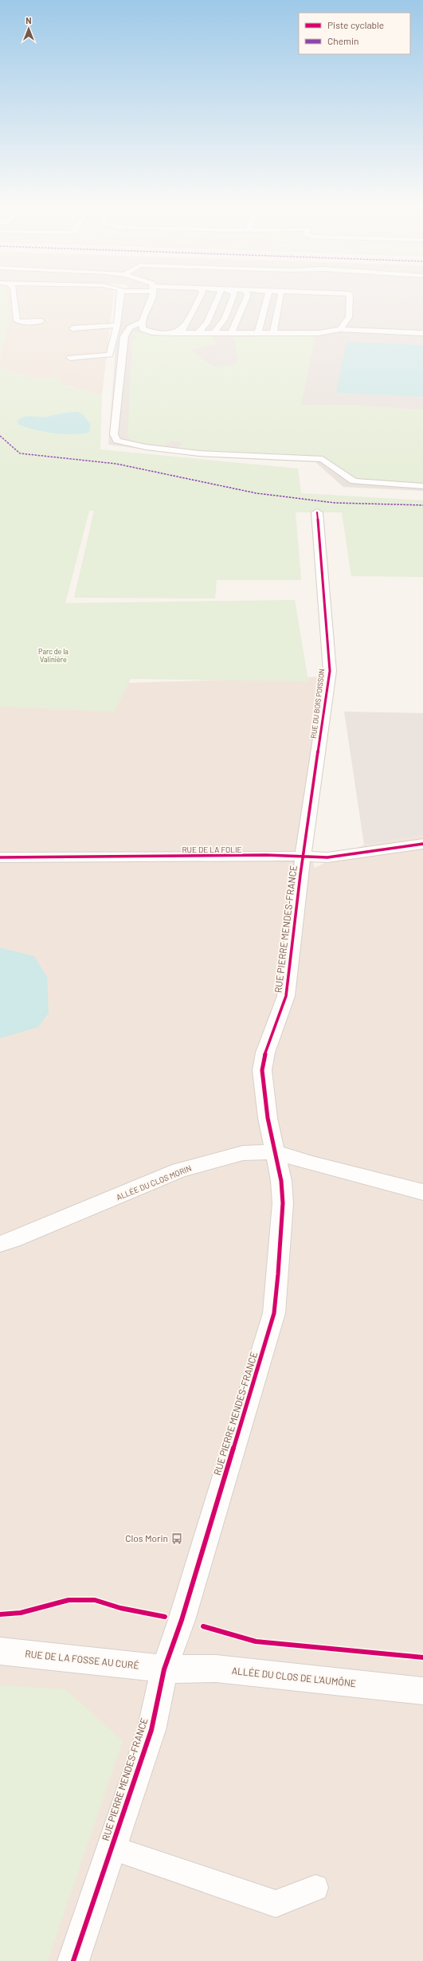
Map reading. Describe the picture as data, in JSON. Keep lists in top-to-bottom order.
{
  "streets": {
    "street": [
      "RUE DU BOIS POISSON",
      "RUE DE LA FOLIE",
      "RUE PIERRE MENDES-FRANCE",
      "ALLÉE DU CLOS MORIN",
      "RUE DE LA FOSSE AU CURÉ",
      "ALLÉE DU CLOS DE L'AUMÔNE"
    ]
  },
  "crossings": [
    ["RUE DU BOIS POISSON", "RUE DE LA FOLIE"],
    ["RUE DU BOIS POISSON", "RUE PIERRE MENDES-FRANCE"],
    ["RUE DE LA FOLIE", "RUE PIERRE MENDES-FRANCE"],
    ["RUE PIERRE MENDES-FRANCE", "ALLÉE DU CLOS MORIN"],
    ["RUE PIERRE MENDES-FRANCE", "RUE DE LA FOSSE AU CURÉ"],
    ["RUE PIERRE MENDES-FRANCE", "ALLÉE DU CLOS DE L'AUMÔNE"],
    ["RUE DE LA FOSSE AU CURÉ", "ALLÉE DU CLOS DE L'AUMÔNE"]
  ],
  "parks": ["Parc de la Valinière"],
  "places": {
    "bus stop": ["Clos Morin"]
  },
  "legend": ["Piste cyclable", "Chemin"],
  "north": "top"
}
